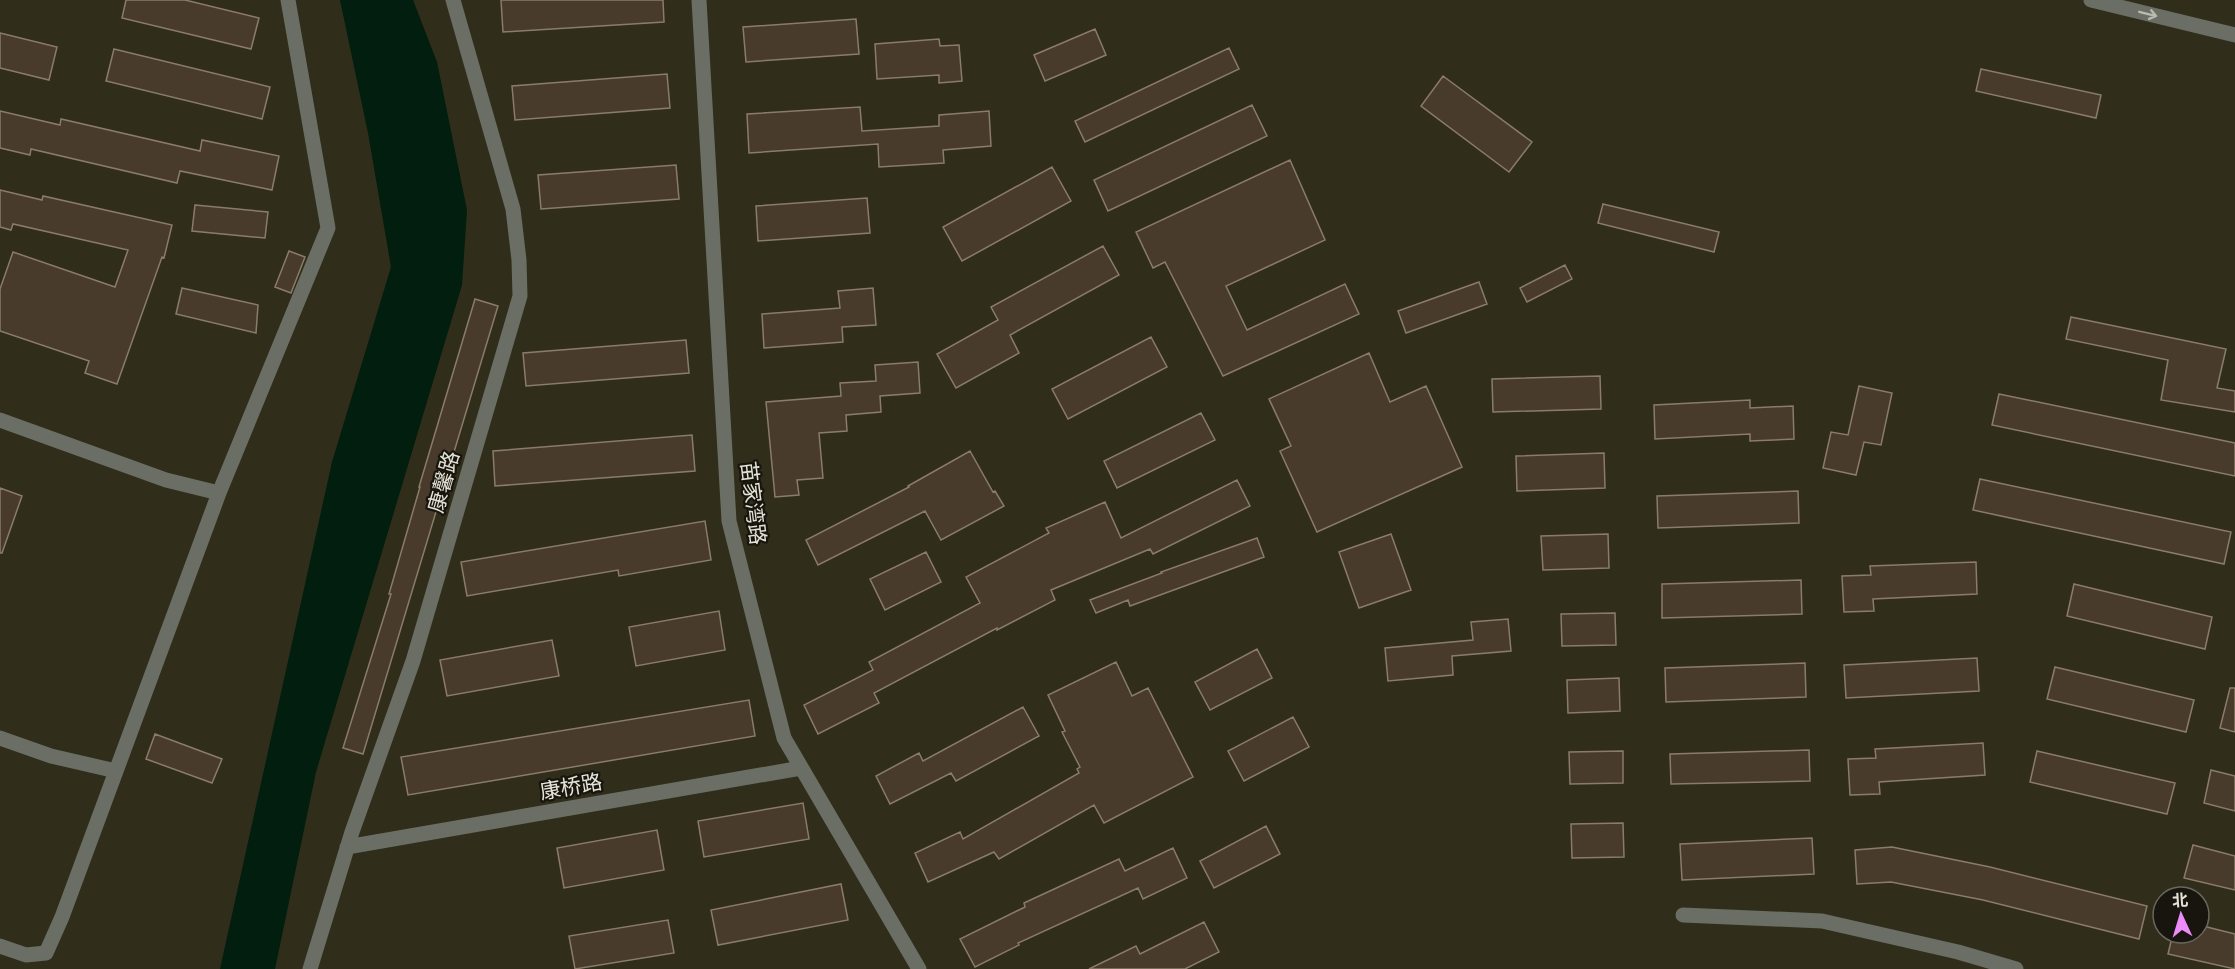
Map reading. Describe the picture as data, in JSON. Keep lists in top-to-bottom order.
{
  "streets": {
    "street": ["康馨路", "苗家湾路", "康桥路"]
  },
  "crossings": [
    ["康馨路", "康桥路"],
    ["苗家湾路", "康桥路"]
  ],
  "north": "top"
}
